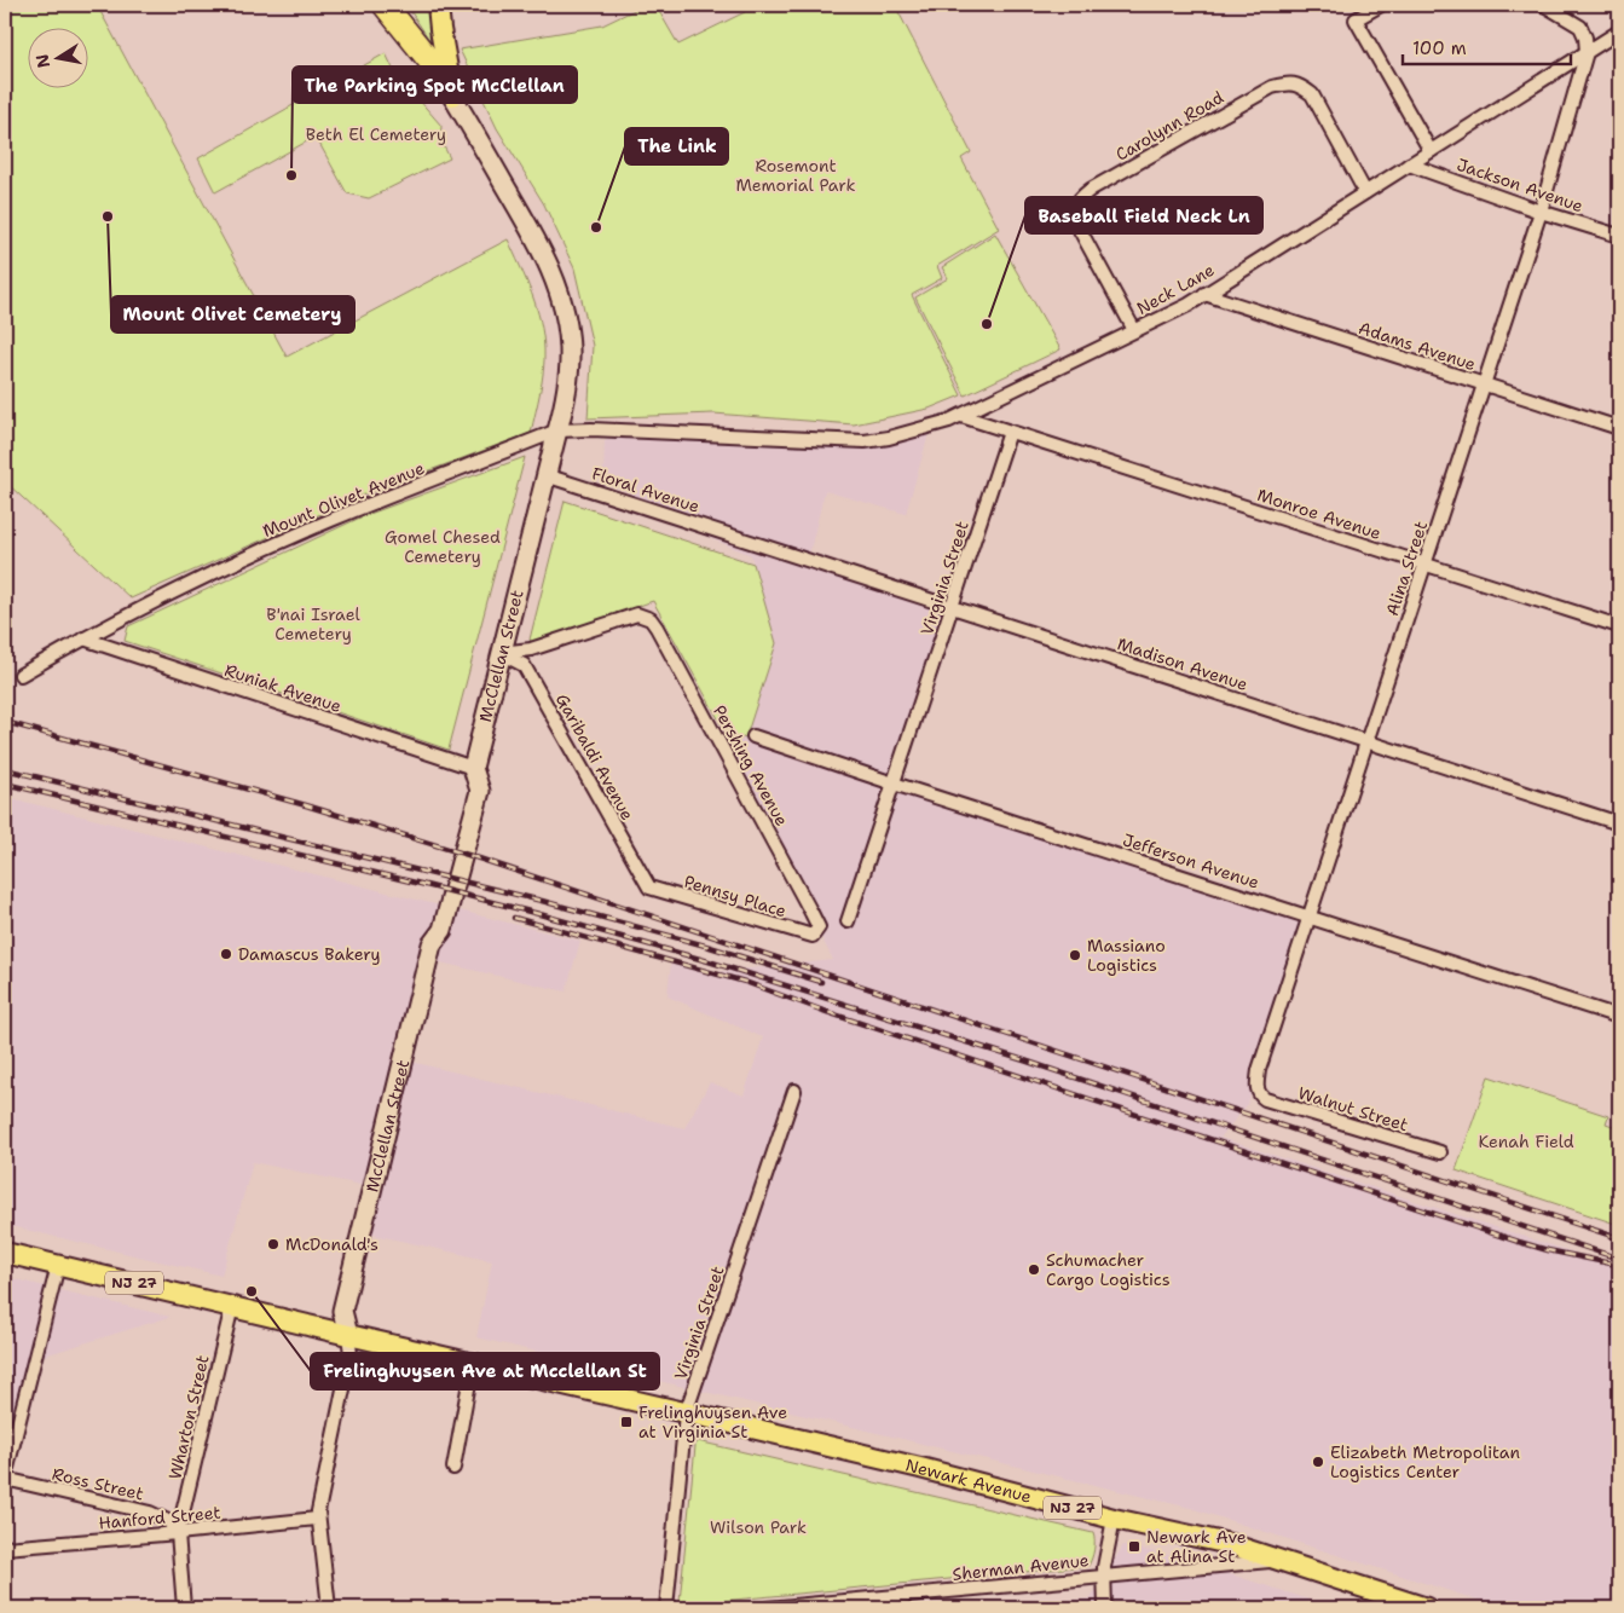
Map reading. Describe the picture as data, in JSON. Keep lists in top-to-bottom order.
{
  "streets": {
    "main road": ["McClellan Street", "NJ 27", "Newark Avenue"],
    "street": [
      "Carolynn Road",
      "Jackson Avenue",
      "Neck Lane",
      "Adams Avenue",
      "Floral Avenue",
      "Mount Olivet Avenue",
      "Monroe Avenue",
      "Alina Street",
      "Virginia Street",
      "Madison Avenue",
      "Runiak Avenue",
      "Garibaldi Avenue",
      "Pershing Avenue",
      "Jefferson Avenue",
      "Pennsy Place",
      "Walnut Street",
      "Wharton Street",
      "Ross Street",
      "Hanford Street",
      "Sherman Avenue"
    ]
  },
  "crossings": [
    ["Carolynn Road", "Neck Lane"],
    ["Jackson Avenue", "Neck Lane"],
    ["Jackson Avenue", "Alina Street"],
    ["Neck Lane", "Adams Avenue"],
    ["Neck Lane", "Mount Olivet Avenue"],
    ["Neck Lane", "Alina Street"],
    ["Adams Avenue", "Alina Street"],
    ["Floral Avenue", "McClellan Street"],
    ["Floral Avenue", "Madison Avenue"],
    ["Mount Olivet Avenue", "McClellan Street"],
    ["Mount Olivet Avenue", "Runiak Avenue"],
    ["Monroe Avenue", "Alina Street"],
    ["Monroe Avenue", "Virginia Street"],
    ["Alina Street", "Madison Avenue"],
    ["Alina Street", "Jefferson Avenue"],
    ["Alina Street", "Walnut Street"],
    ["Virginia Street", "Madison Avenue"],
    ["Virginia Street", "Jefferson Avenue"],
    ["Virginia Street", "NJ 27"],
    ["Virginia Street", "Newark Avenue"],
    ["McClellan Street", "Runiak Avenue"],
    ["McClellan Street", "Garibaldi Avenue"],
    ["McClellan Street", "Pershing Avenue"],
    ["McClellan Street", "NJ 27"],
    ["Garibaldi Avenue", "Pershing Avenue"],
    ["Garibaldi Avenue", "Pennsy Place"],
    ["Pershing Avenue", "Pennsy Place"],
    ["NJ 27", "Wharton Street"],
    ["NJ 27", "Newark Avenue"],
    ["Wharton Street", "Ross Street"],
    ["Wharton Street", "Hanford Street"],
    ["Newark Avenue", "Sherman Avenue"],
    ["Ross Street", "Hanford Street"]
  ],
  "parks": [
    "Beth El Cemetery",
    "Rosemont Memorial Park",
    "Gomel Chesed Cemetery",
    "B'nai Israel Cemetery",
    "Kenah Field",
    "Wilson Park"
  ],
  "places": {
    "other": [
      "The Parking Spot McClellan",
      "Mount Olivet Cemetery",
      "The Link",
      "Baseball Field Neck Ln",
      "Damascus Bakery",
      "Massiano Logistics",
      "McDonald's",
      "Schumacher Cargo Logistics",
      "Frelinghuysen Ave at Mcclellan St",
      "Elizabeth Metropolitan Logistics Center"
    ],
    "transit": ["Frelinghuysen Ave at Virginia St", "Newark Ave at Alina St"]
  },
  "scale_bar": "100 m",
  "north": "left"
}
